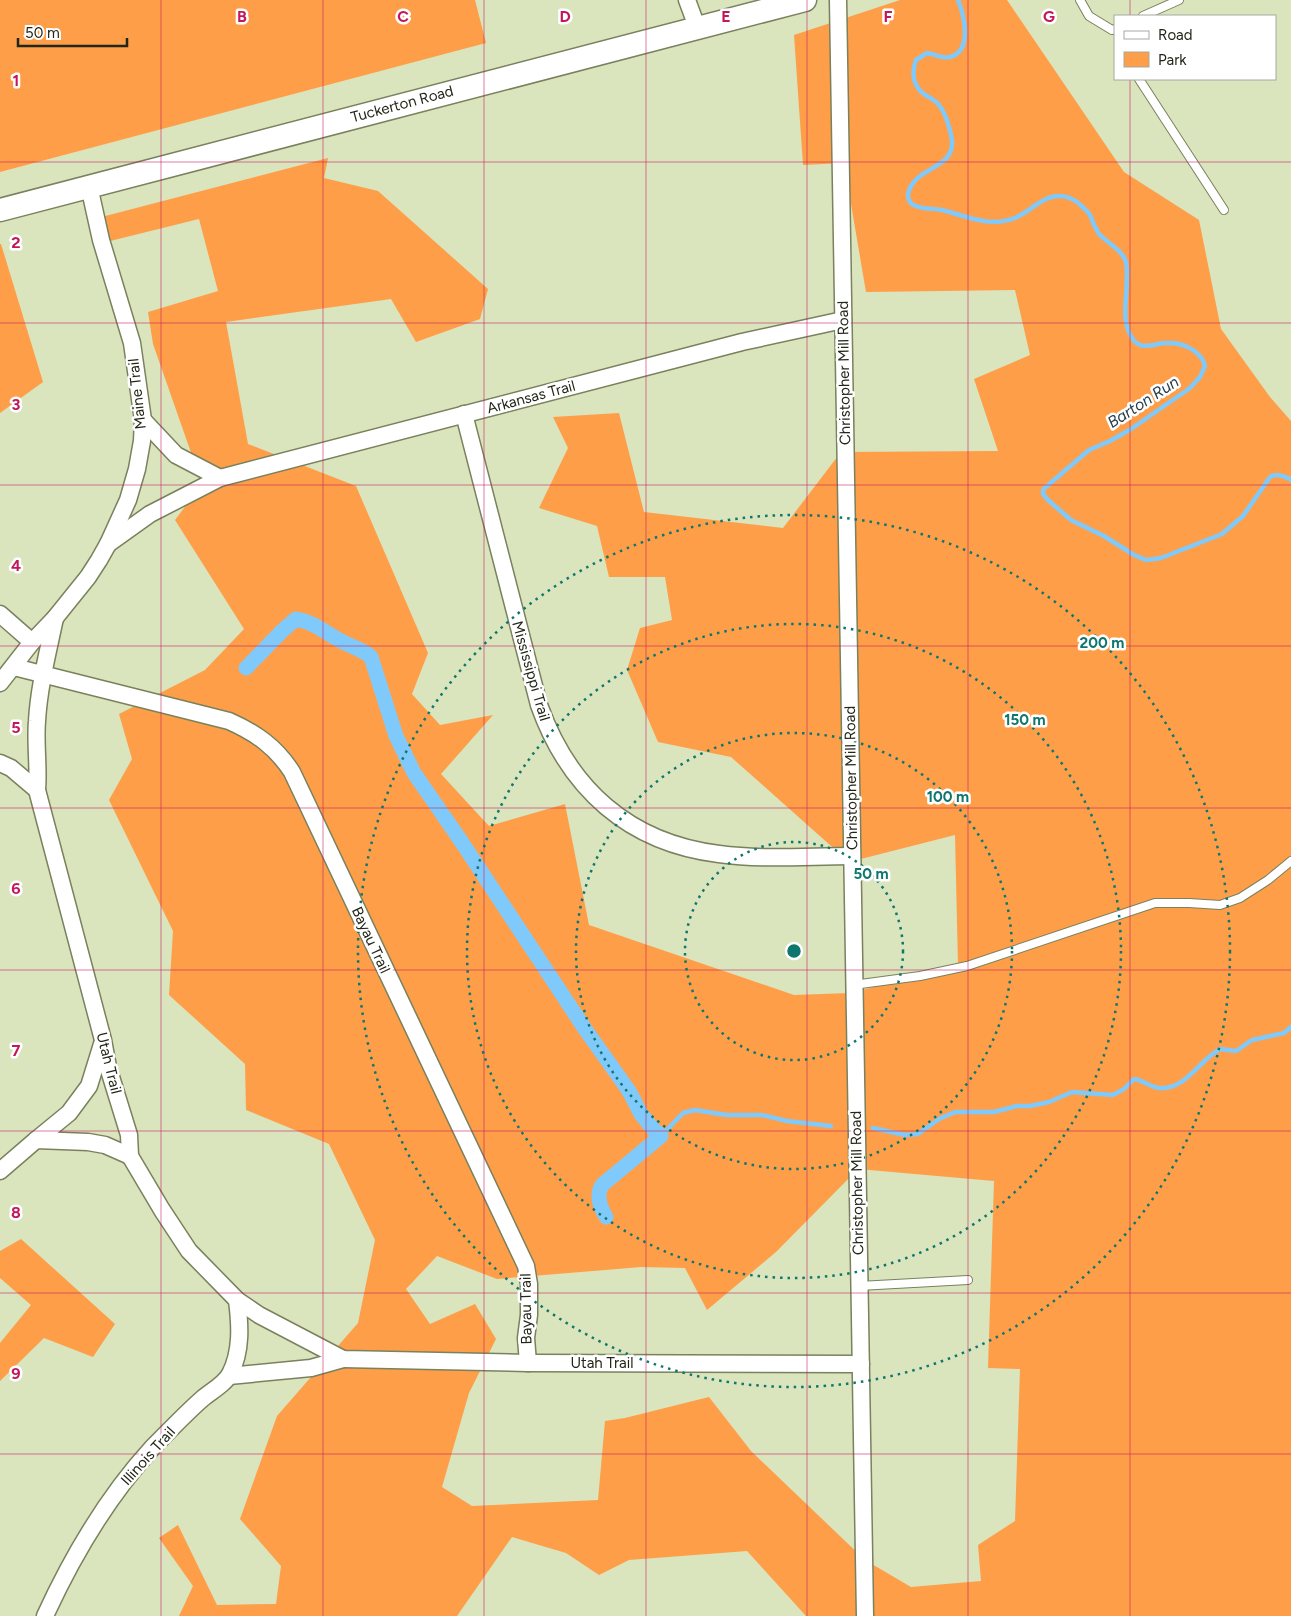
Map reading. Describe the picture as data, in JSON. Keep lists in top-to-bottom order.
{
  "streets": {
    "main road": ["Tuckerton Road"],
    "street": [
      "Christopher Mill Road",
      "Maine Trail",
      "Arkansas Trail",
      "Mississippi Trail",
      "Bayau Trail",
      "Utah Trail",
      "Illinois Trail"
    ]
  },
  "crossings": [
    ["Tuckerton Road", "Maine Trail"],
    ["Christopher Mill Road", "Arkansas Trail"],
    ["Christopher Mill Road", "Mississippi Trail"],
    ["Christopher Mill Road", "Utah Trail"],
    ["Maine Trail", "Arkansas Trail"],
    ["Maine Trail", "Utah Trail"],
    ["Arkansas Trail", "Mississippi Trail"],
    ["Bayau Trail", "Utah Trail"],
    ["Utah Trail", "Illinois Trail"]
  ],
  "water": ["Barton Run"],
  "legend": ["Road", "Park"],
  "scale_bar": "50 m",
  "grid": {
    "columns": [
      "B",
      "C",
      "D",
      "E",
      "F",
      "G"
    ],
    "rows": [
      "1",
      "2",
      "3",
      "4",
      "5",
      "6",
      "7",
      "8",
      "9"
    ]
  },
  "rings": [
    "200 m",
    "150 m",
    "100 m",
    "50 m"
  ]
}
